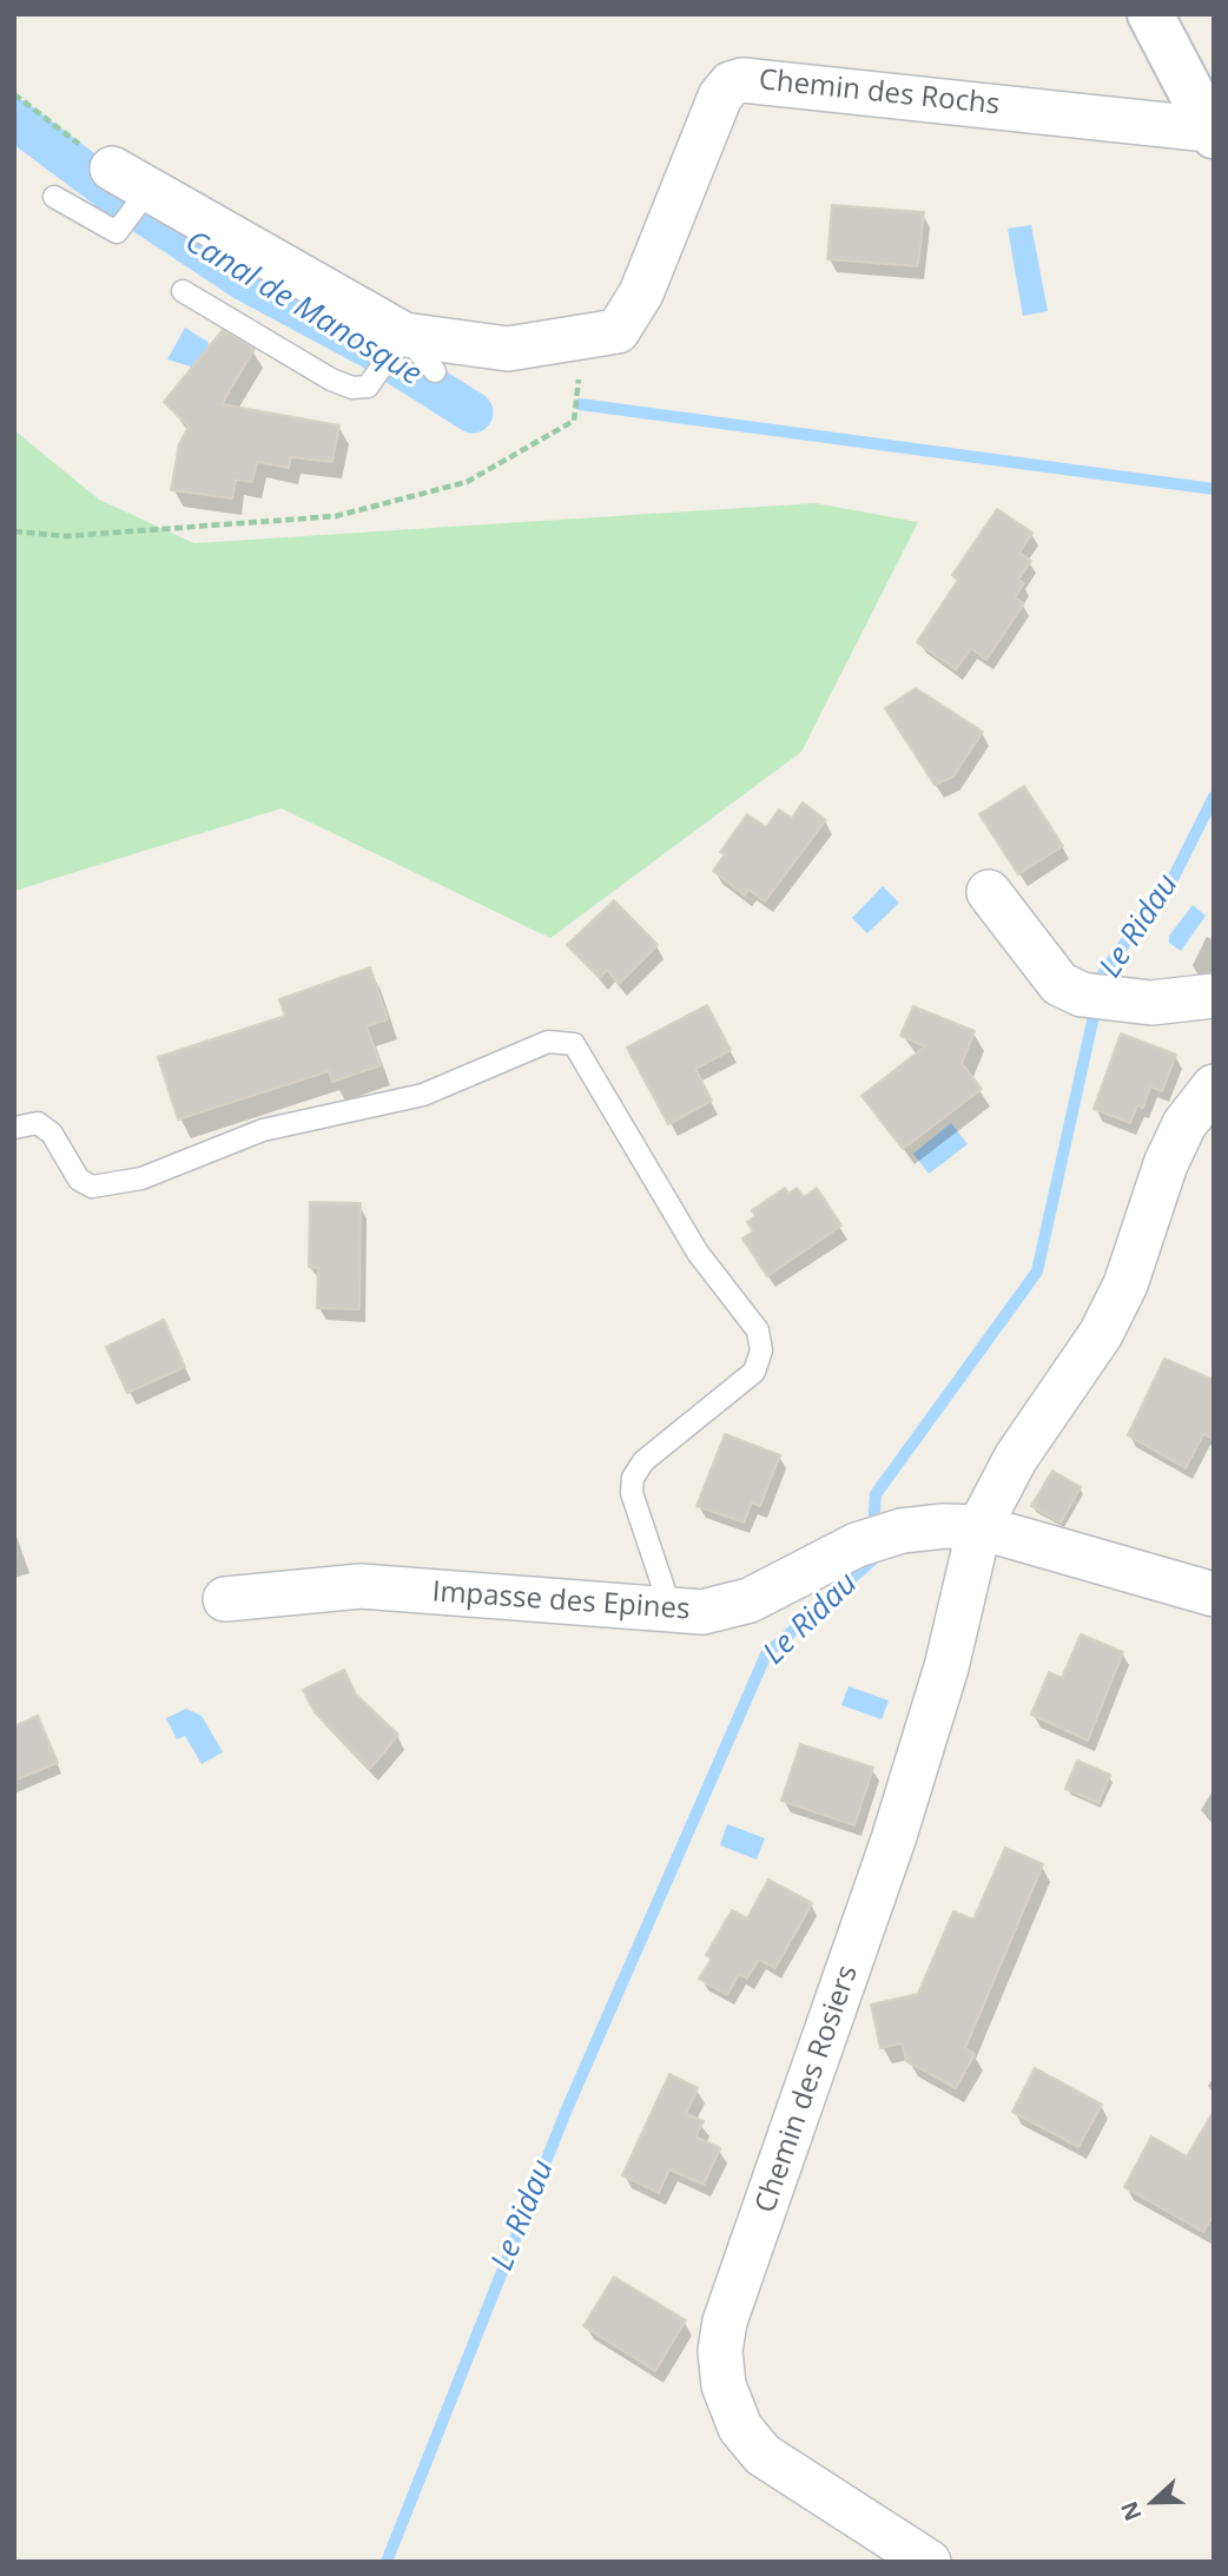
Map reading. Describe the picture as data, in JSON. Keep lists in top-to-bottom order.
{
  "streets": {
    "street": ["Chemin des Rochs", "Impasse des Epines", "Chemin des Rosiers"]
  },
  "crossings": [
    ["Impasse des Epines", "Chemin des Rosiers"]
  ],
  "water": ["Canal de Manosque", "Le Ridau"],
  "north": "left"
}
